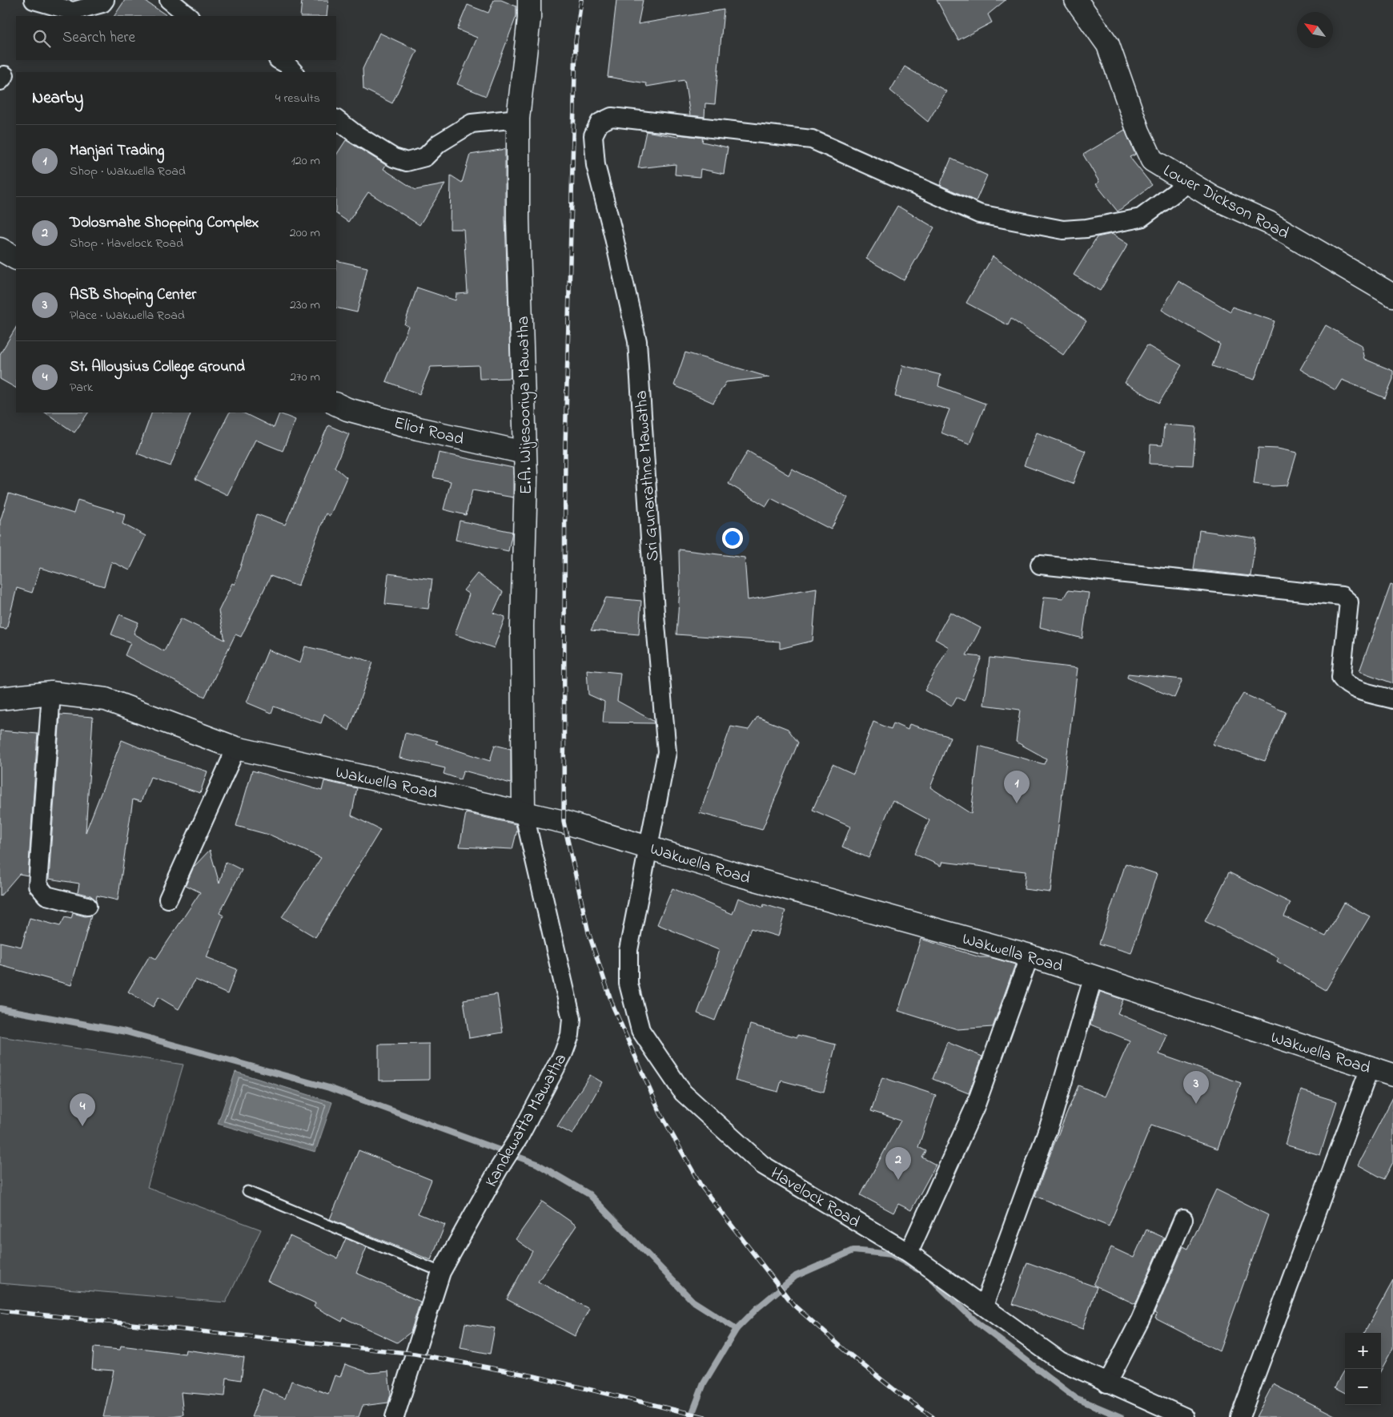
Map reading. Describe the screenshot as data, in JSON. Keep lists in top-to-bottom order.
{
  "streets": {
    "street": [
      "Lower Dickson Road",
      "E.A. Wijesooriya Mawatha",
      "Eliot Road",
      "Sri Gunarathne Mawatha",
      "Wakwella Road",
      "Kandewatta Mawatha",
      "Havelock Road"
    ]
  },
  "crossings": [
    ["Lower Dickson Road", "Sri Gunarathne Mawatha"],
    ["E.A. Wijesooriya Mawatha", "Eliot Road"],
    ["E.A. Wijesooriya Mawatha", "Wakwella Road"],
    ["E.A. Wijesooriya Mawatha", "Kandewatta Mawatha"],
    ["Sri Gunarathne Mawatha", "Wakwella Road"],
    ["Sri Gunarathne Mawatha", "Havelock Road"],
    ["Wakwella Road", "Kandewatta Mawatha"],
    ["Wakwella Road", "Havelock Road"]
  ],
  "north": "top left",
  "page": {
    "search": "Search here",
    "heading": ["Nearby", "4 results"],
    "list": [
      {
        "mark": "1",
        "name": "Manjari Trading",
        "note": "Shop · Wakwella Road",
        "value": "120 m"
      },
      {
        "mark": "2",
        "name": "Dolosmahe Shopping Complex",
        "note": "Shop · Havelock Road",
        "value": "200 m"
      },
      {
        "mark": "3",
        "name": "ASB Shoping Center",
        "note": "Place · Wakwella Road",
        "value": "230 m"
      },
      {
        "mark": "4",
        "name": "St. Alloysius College Ground",
        "note": "Park",
        "value": "270 m"
      }
    ],
    "pins": [
      "1",
      "3",
      "4",
      "2"
    ],
    "map_buttons": ["+", "−"]
  }
}
